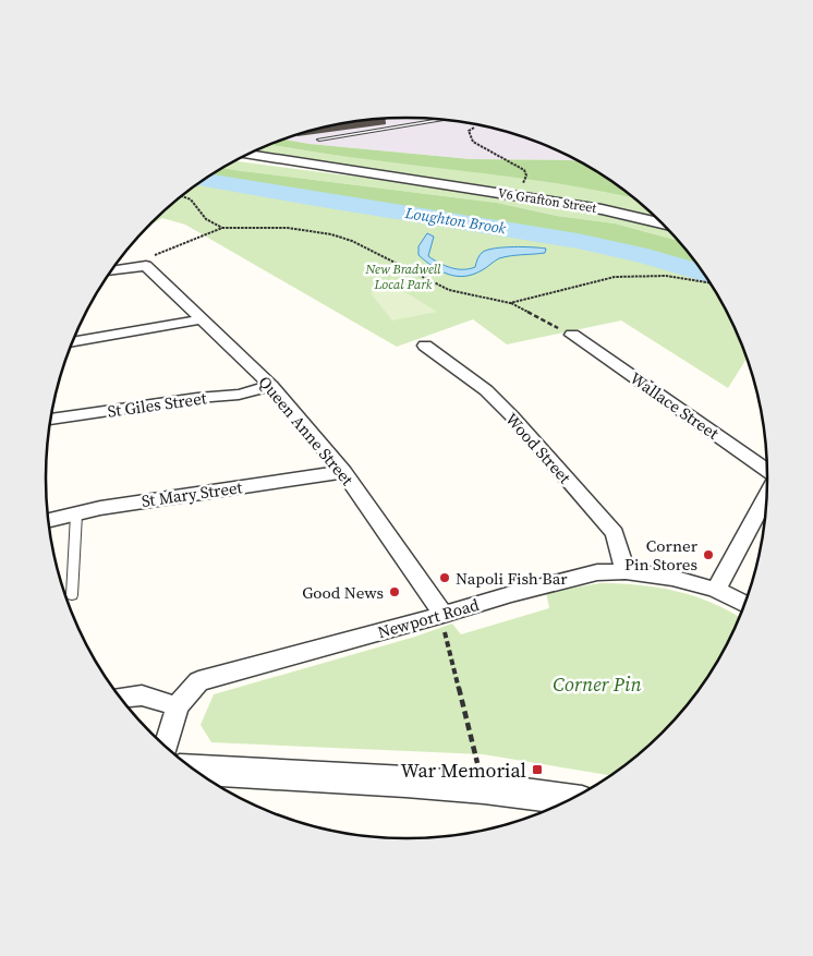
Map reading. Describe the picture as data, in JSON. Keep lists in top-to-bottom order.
{
  "streets": {
    "street": [
      "V6 Grafton Street",
      "St Giles Street",
      "Wallace Street",
      "Queen Anne Street",
      "Wood Street",
      "St Mary Street",
      "Newport Road"
    ]
  },
  "crossings": [
    ["St Giles Street", "Queen Anne Street"],
    ["Queen Anne Street", "St Mary Street"],
    ["Queen Anne Street", "Newport Road"],
    ["Wood Street", "Newport Road"]
  ],
  "water": ["Loughton Brook"],
  "parks": ["New Bradwell Local Park", "Corner Pin"],
  "places": {
    "other": ["Corner Pin Stores", "Napoli Fish Bar", "Good News"],
    "transit": ["War Memorial"]
  }
}
